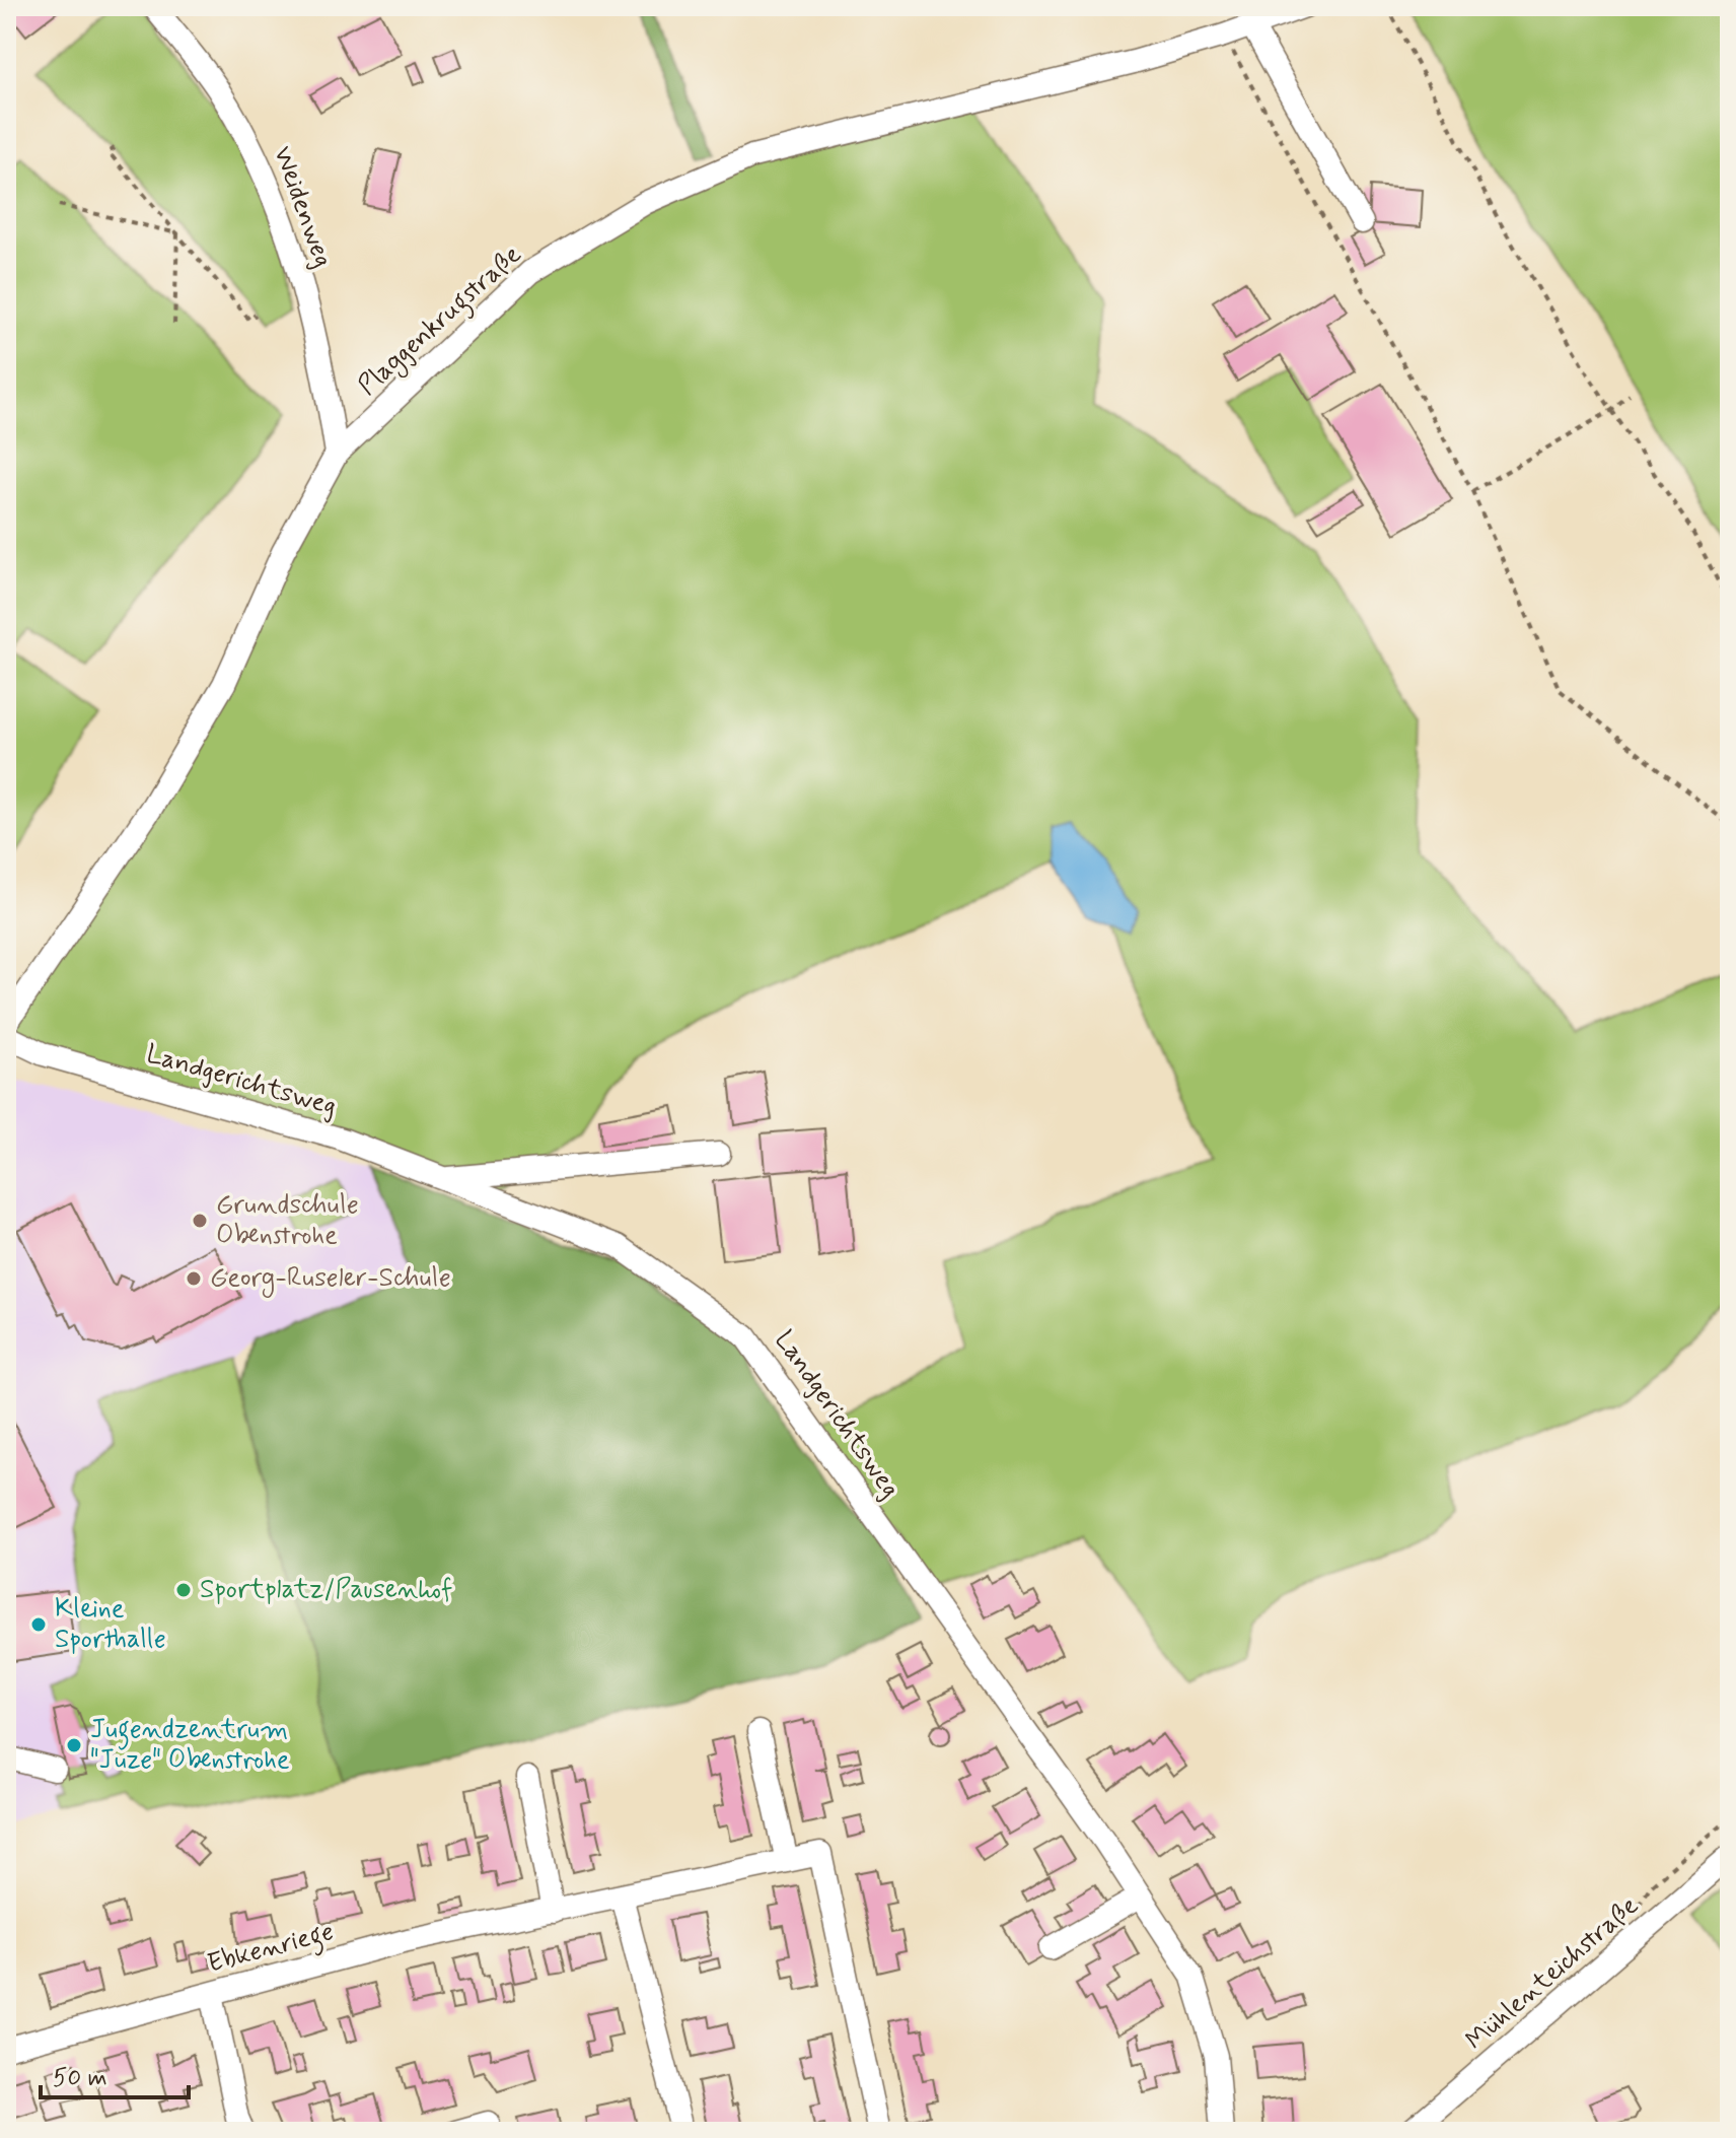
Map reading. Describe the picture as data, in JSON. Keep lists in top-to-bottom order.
{
  "streets": {
    "street": [
      "Weidenweg",
      "Plaggenkrugstraße",
      "Landgerichtsweg",
      "Ebkenriege",
      "Mühlenteichstraße"
    ]
  },
  "crossings": [
    ["Weidenweg", "Plaggenkrugstraße"]
  ],
  "places": [
    "Grundschule Obenstrohe",
    "Georg-Ruseler-Schule",
    "Sportplatz/Pausenhof",
    "Kleine Sporthalle",
    "Jugendzentrum \"Juze\" Obenstrohe"
  ],
  "scale_bar": "50 m"
}
